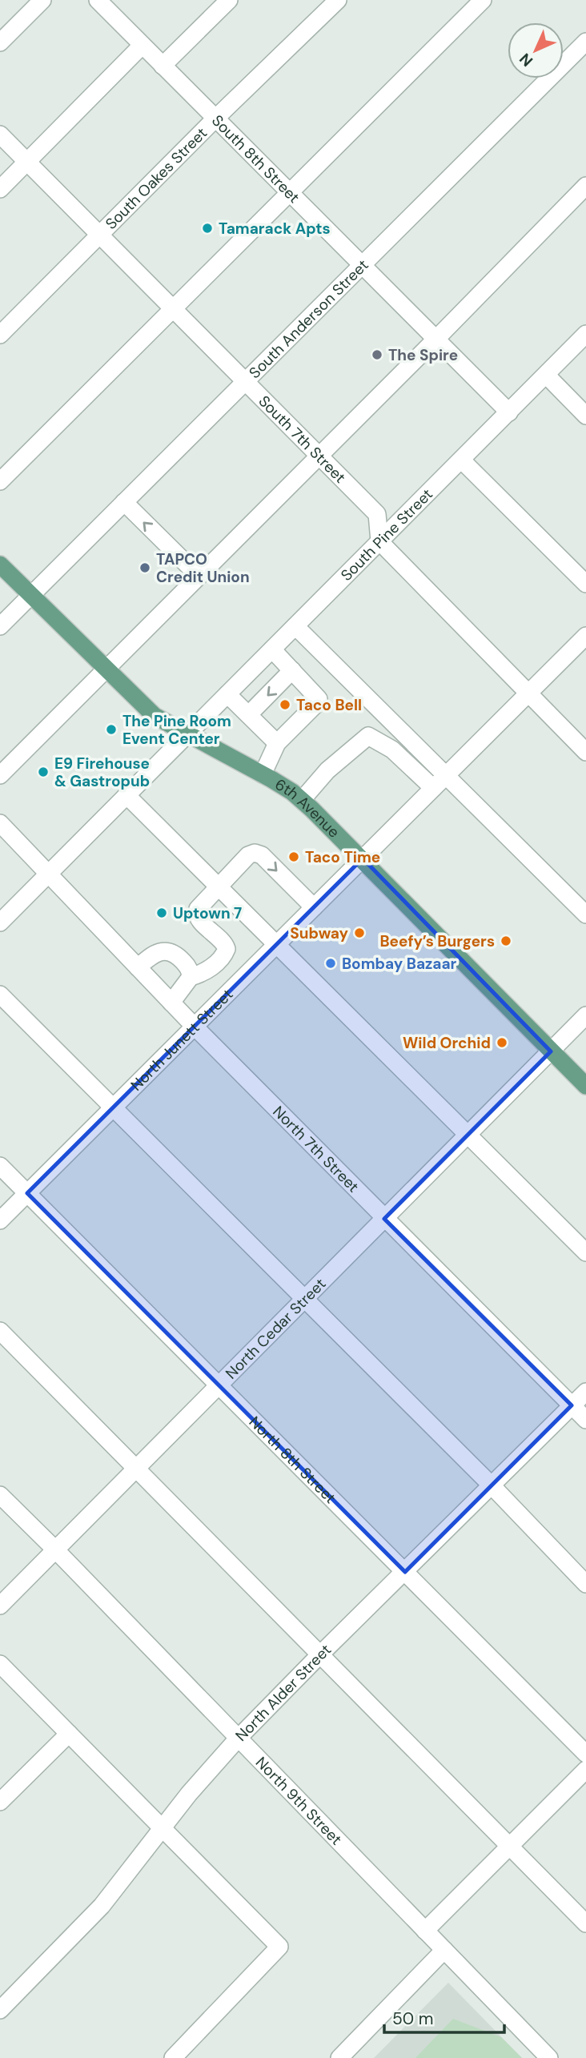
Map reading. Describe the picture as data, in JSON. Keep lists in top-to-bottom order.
{
  "streets": {
    "main road": ["6th Avenue"],
    "street": [
      "South 8th Street",
      "South Oakes Street",
      "South Anderson Street",
      "South 7th Street",
      "South Pine Street",
      "North Junett Street",
      "North 7th Street",
      "North Cedar Street",
      "North 8th Street",
      "North Alder Street",
      "North 9th Street"
    ]
  },
  "crossings": [
    ["South 8th Street", "South Oakes Street"],
    ["South 8th Street", "South Anderson Street"],
    ["South 8th Street", "South Pine Street"],
    ["South Oakes Street", "South 7th Street"],
    ["South Anderson Street", "South 7th Street"],
    ["South Anderson Street", "6th Avenue"],
    ["South 7th Street", "South Pine Street"],
    ["South Pine Street", "6th Avenue"],
    ["South Pine Street", "North 7th Street"],
    ["6th Avenue", "North Junett Street"],
    ["6th Avenue", "North Cedar Street"],
    ["North Junett Street", "North 7th Street"],
    ["North Junett Street", "North 8th Street"],
    ["North 7th Street", "North Cedar Street"],
    ["North 7th Street", "North Alder Street"],
    ["North Cedar Street", "North 8th Street"],
    ["North Cedar Street", "North 9th Street"],
    ["North 8th Street", "North Alder Street"],
    ["North Alder Street", "North 9th Street"]
  ],
  "places": [
    "Tamarack Apts",
    "The Spire",
    "TAPCO Credit Union",
    "Taco Bell",
    "The Pine Room Event Center",
    "E9 Firehouse & Gastropub",
    "Taco Time",
    "Uptown 7",
    "Subway",
    "Beefy’s Burgers",
    "Bombay Bazaar",
    "Wild Orchid"
  ],
  "scale_bar": "50 m",
  "north": "bottom left"
}
